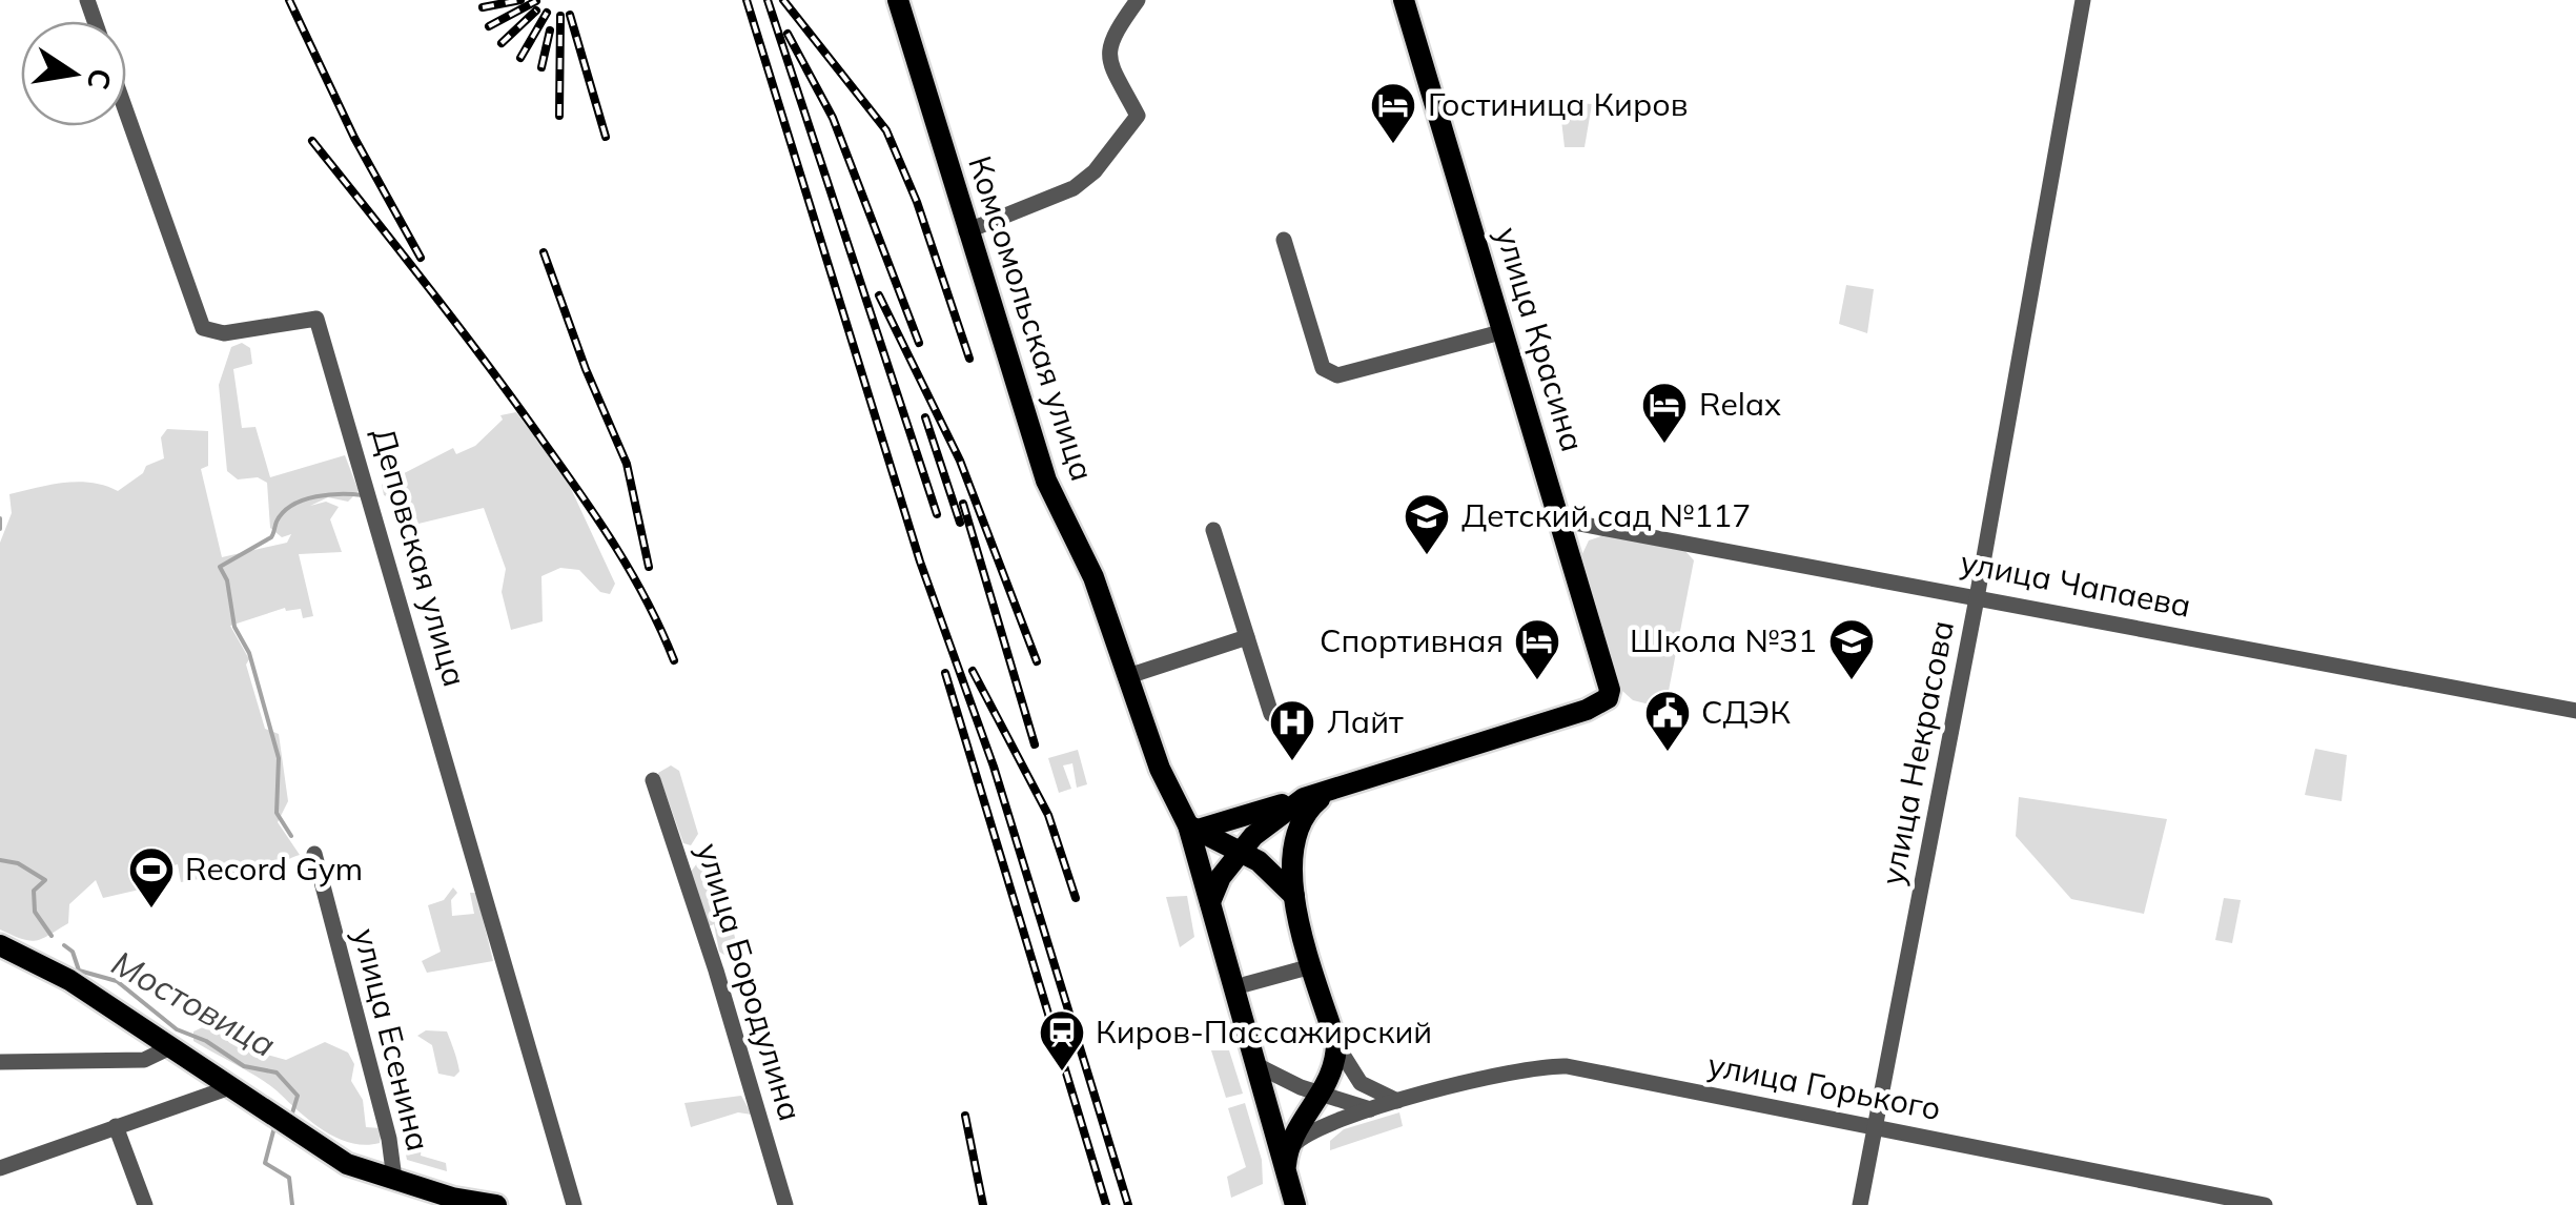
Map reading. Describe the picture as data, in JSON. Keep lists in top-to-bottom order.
{
  "streets": {
    "main road": ["Комсомольская улица", "улица Красина"],
    "street": [
      "Деповская улица",
      "улица Чапаева",
      "улица Некрасова",
      "улица Бородулина",
      "улица Есенина",
      "улица Горького"
    ]
  },
  "crossings": [
    ["Комсомольская улица", "улица Горького"],
    ["улица Красина", "улица Чапаева"],
    ["улица Чапаева", "улица Некрасова"],
    ["улица Некрасова", "улица Горького"]
  ],
  "water": ["Мостовица"],
  "places": {
    "hotel": ["Гостиница Киров", "Relax", "Спортивная"],
    "school or university": ["Детский сад №117", "Школа №31"],
    "public building": ["СДЭК"],
    "hospital": ["Лайт"],
    "sports": ["Record Gym"],
    "station": ["Киров-Пассажирский"]
  },
  "north": "right"
}
